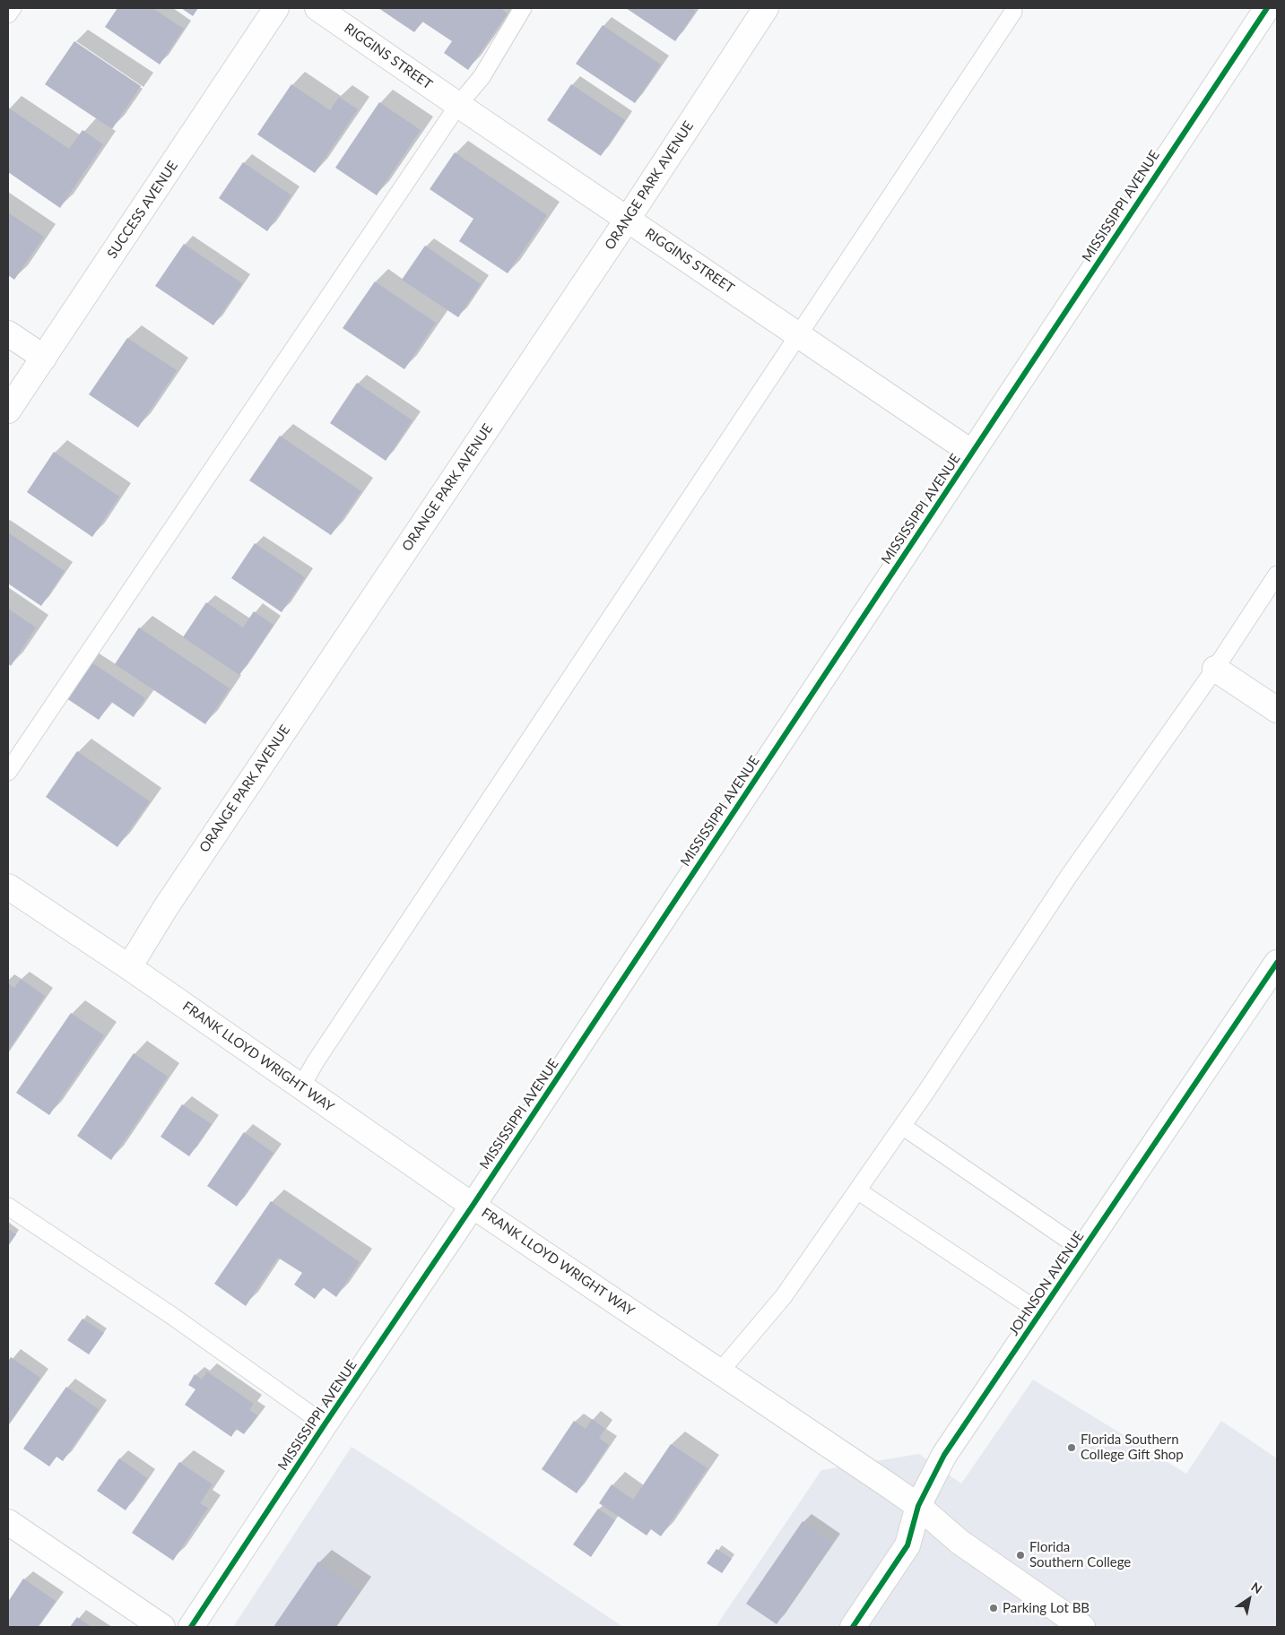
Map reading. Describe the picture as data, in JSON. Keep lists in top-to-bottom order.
{
  "streets": {
    "street": [
      "RIGGINS STREET",
      "ORANGE PARK AVENUE",
      "MISSISSIPPI AVENUE",
      "SUCCESS AVENUE",
      "FRANK LLOYD WRIGHT WAY",
      "JOHNSON AVENUE"
    ]
  },
  "crossings": [
    ["RIGGINS STREET", "ORANGE PARK AVENUE"],
    ["RIGGINS STREET", "MISSISSIPPI AVENUE"],
    ["ORANGE PARK AVENUE", "FRANK LLOYD WRIGHT WAY"],
    ["MISSISSIPPI AVENUE", "FRANK LLOYD WRIGHT WAY"],
    ["FRANK LLOYD WRIGHT WAY", "JOHNSON AVENUE"]
  ],
  "places": ["Florida Southern College Gift Shop", "Florida Southern College", "Parking Lot BB"],
  "north": "top right"
}
